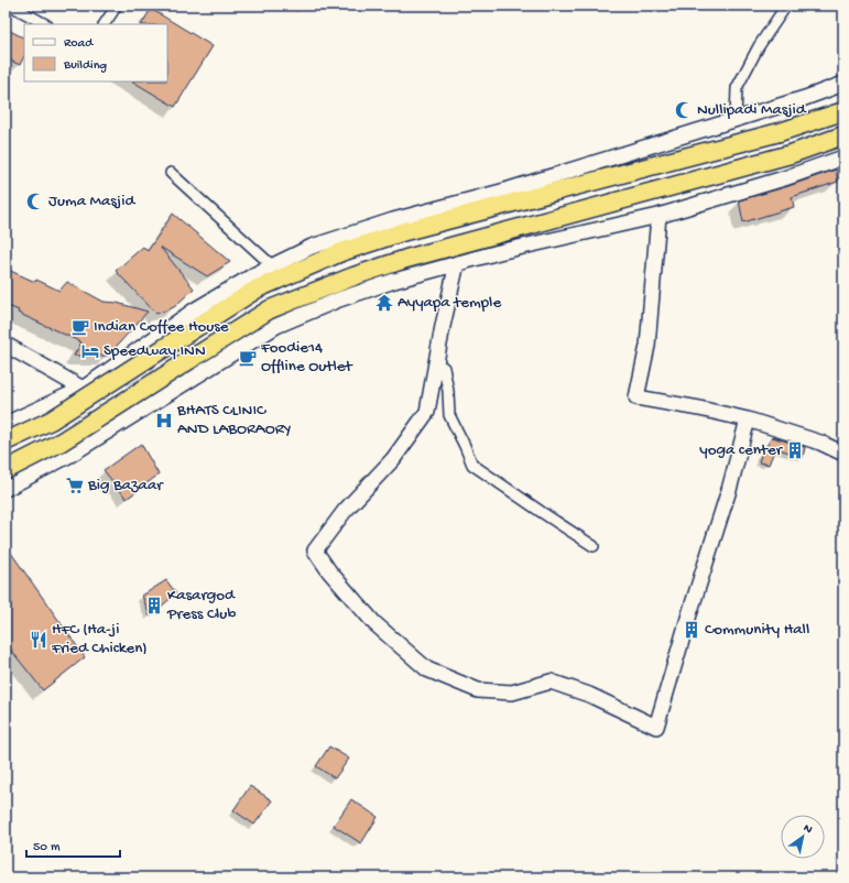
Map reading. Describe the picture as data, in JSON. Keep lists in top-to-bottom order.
{
  "places": {
    "mosque": ["Nullipadi Masjid", "Juma Masjid"],
    "temple": ["Ayyapa temple"],
    "cafe": ["Indian Coffee House", "Foodie14 Offline Outlet"],
    "hotel": ["Speedway INN"],
    "hospital": ["BHATS CLINIC AND LABORAORY"],
    "building": ["yoga center", "Kasargod Press Club", "Community Hall"],
    "supermarket": ["Big Bazaar"],
    "restaurant": ["HFC (Ha-ji Fried Chicken)"]
  },
  "legend": ["Road", "Building"],
  "scale_bar": "50 m",
  "north": "top right"
}
